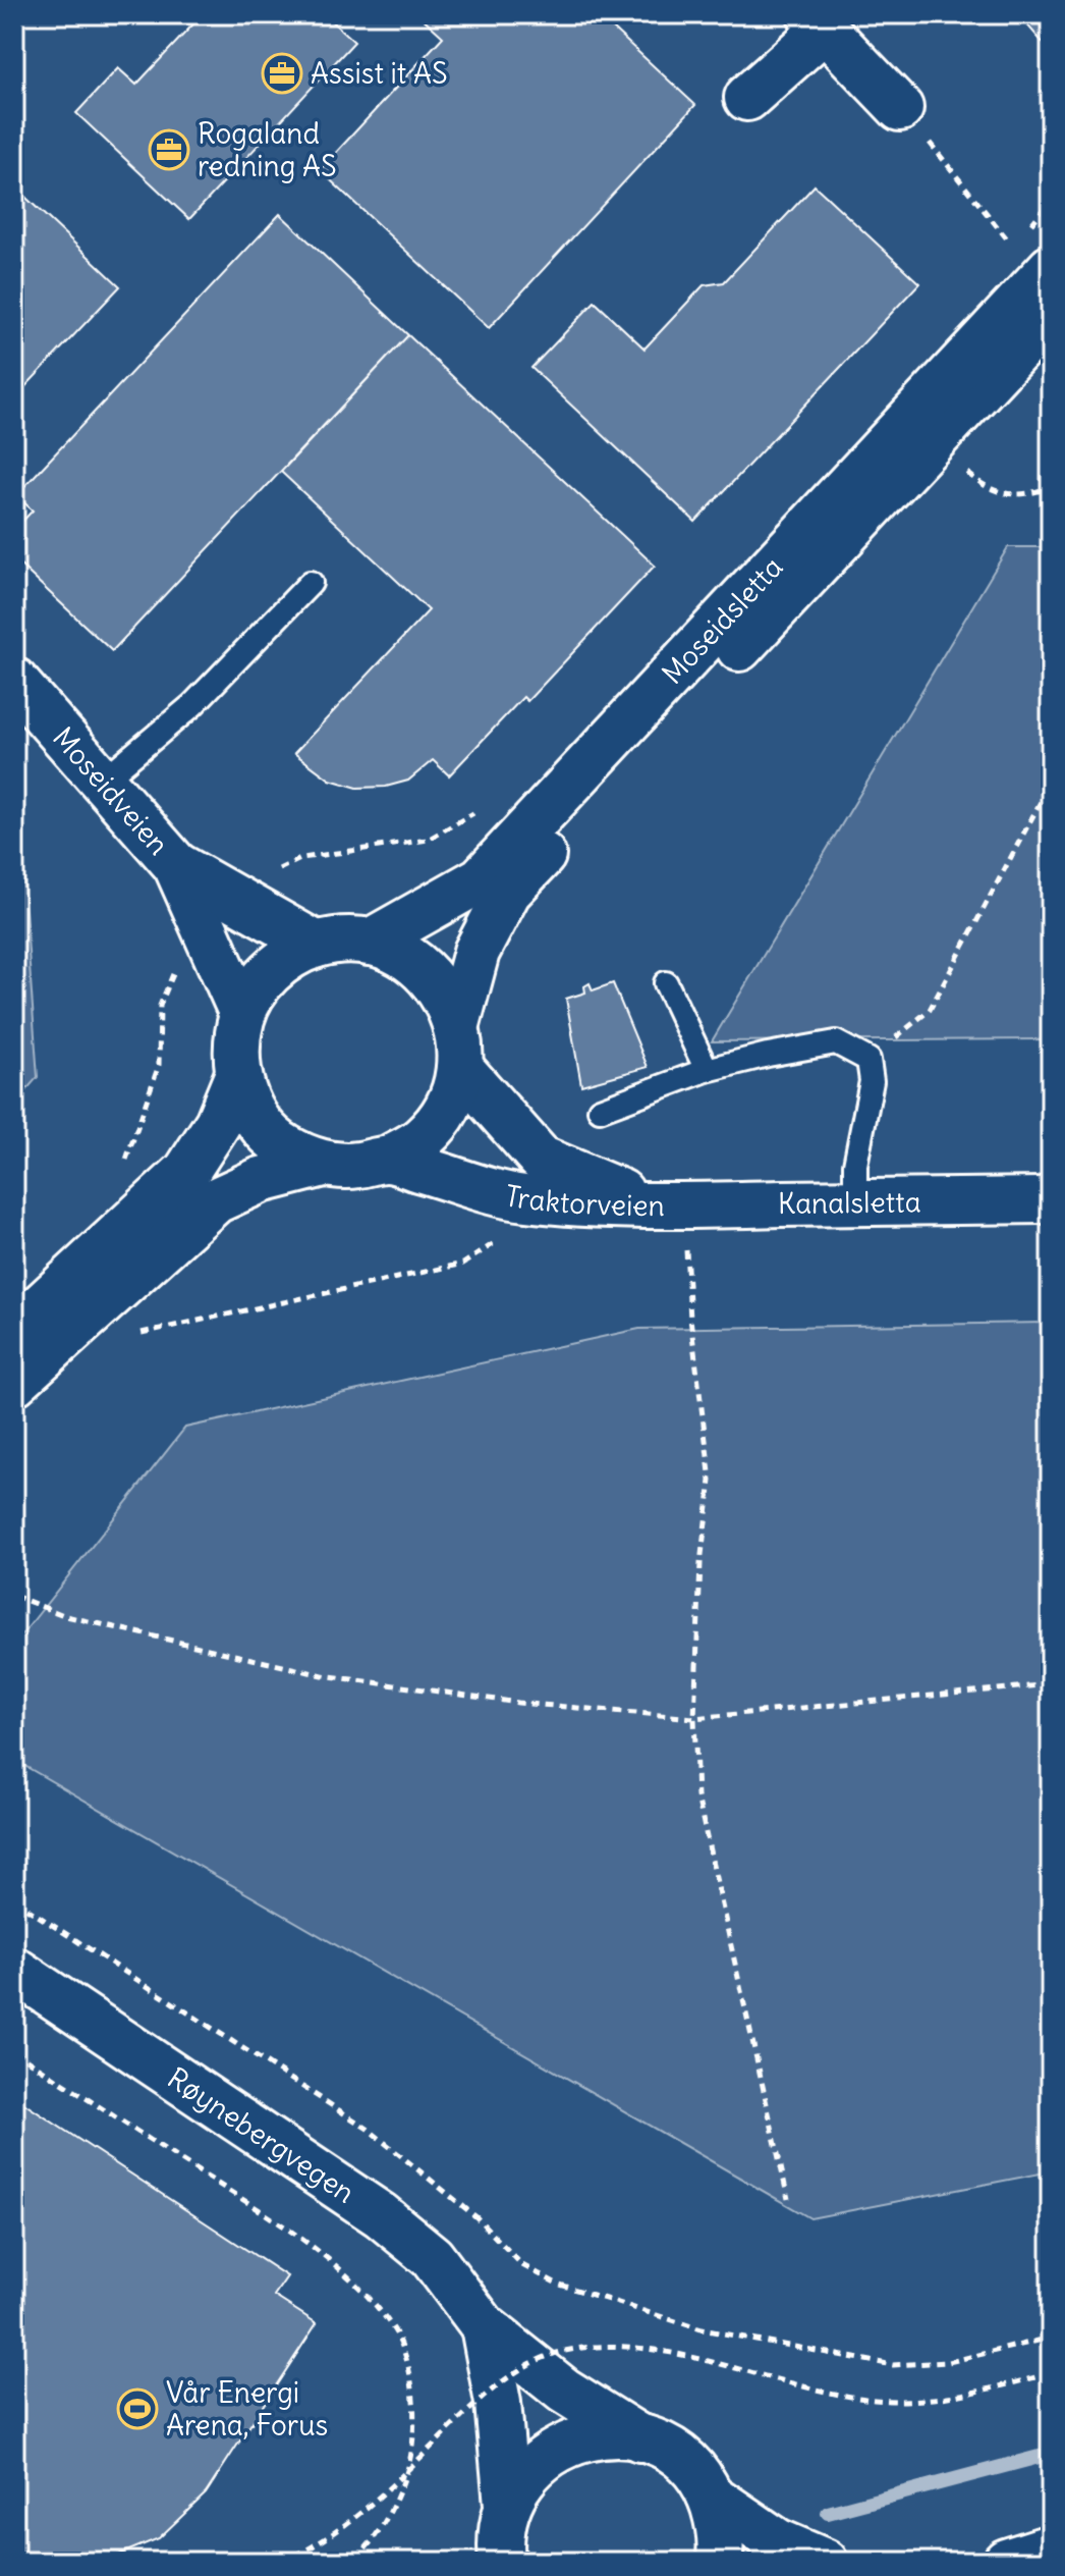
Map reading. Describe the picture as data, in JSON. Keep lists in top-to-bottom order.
{
  "streets": {
    "street": [
      "Moseidsletta",
      "Moseidveien",
      "Traktorveien",
      "Kanalsletta",
      "Røynebergvegen"
    ]
  },
  "crossings": [
    ["Moseidsletta", "Traktorveien"],
    ["Traktorveien", "Kanalsletta"]
  ],
  "places": {
    "office": ["Assist it AS", "Rogaland redning AS"],
    "sports": ["Vår Energi Arena, Forus"]
  }
}
